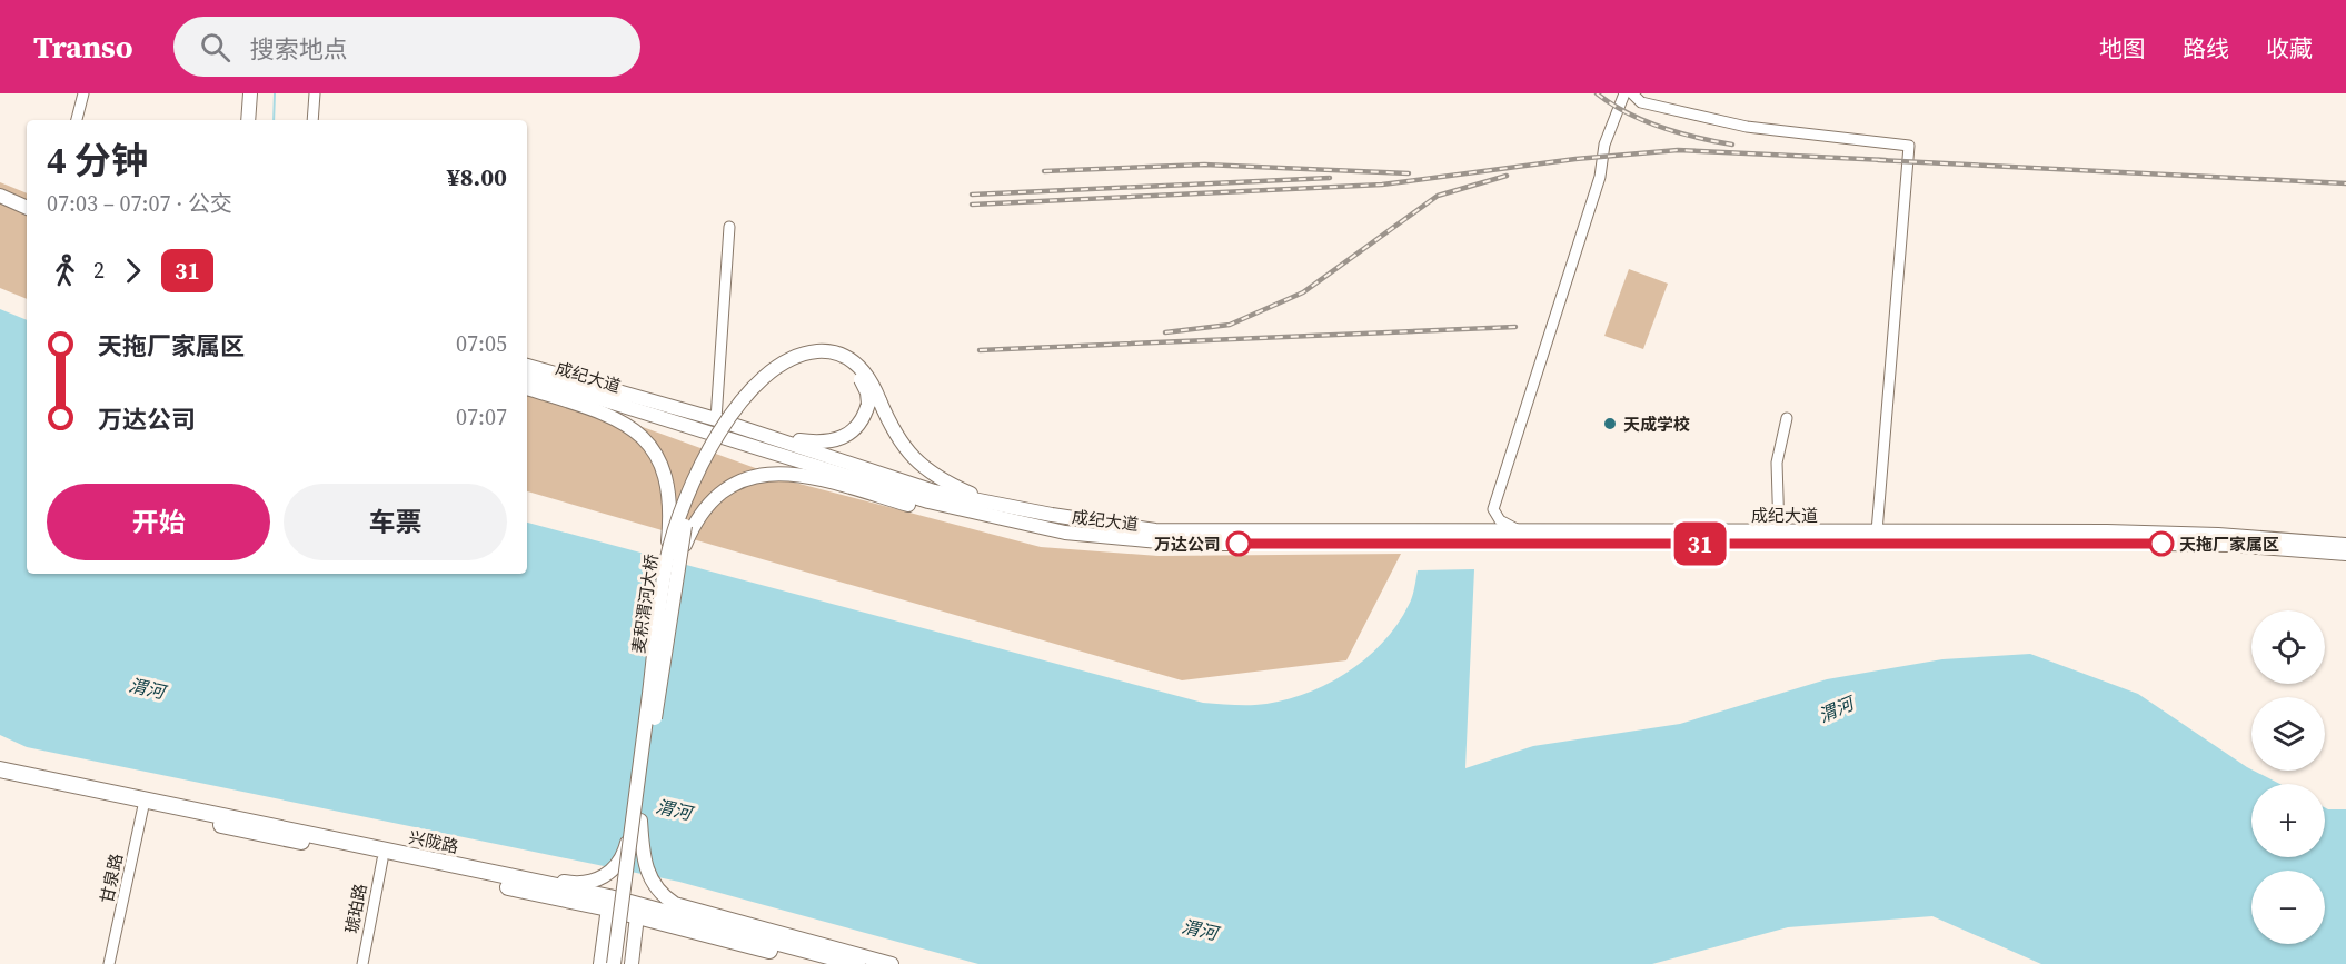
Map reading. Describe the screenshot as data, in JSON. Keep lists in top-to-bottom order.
{
  "streets": {
    "highway": ["兴陇路"],
    "main road": ["成纪大道", "麦积渭河大桥"],
    "street": ["甘泉路", "琥珀路"]
  },
  "crossings": [
    ["成纪大道", "麦积渭河大桥"],
    ["兴陇路", "甘泉路"],
    ["兴陇路", "琥珀路"]
  ],
  "water": ["渭河"],
  "places": ["天成学校", "万达公司", "天拖厂家属区"],
  "lines": ["bus line 31"],
  "page": {
    "header": "Transo",
    "search": "搜索地点",
    "nav": ["地图", "路线", "收藏"],
    "on_map": "31",
    "heading": ["4 分钟", "07:03 – 07:07 · 公交", "¥8.00"],
    "legs": ["2", "31"],
    "list": [
      {
        "name": "天拖厂家属区",
        "value": "07:05"
      },
      {
        "name": "万达公司",
        "value": "07:07"
      }
    ],
    "buttons": ["开始", "车票"],
    "map_buttons": ["+", "−"]
  }
}
